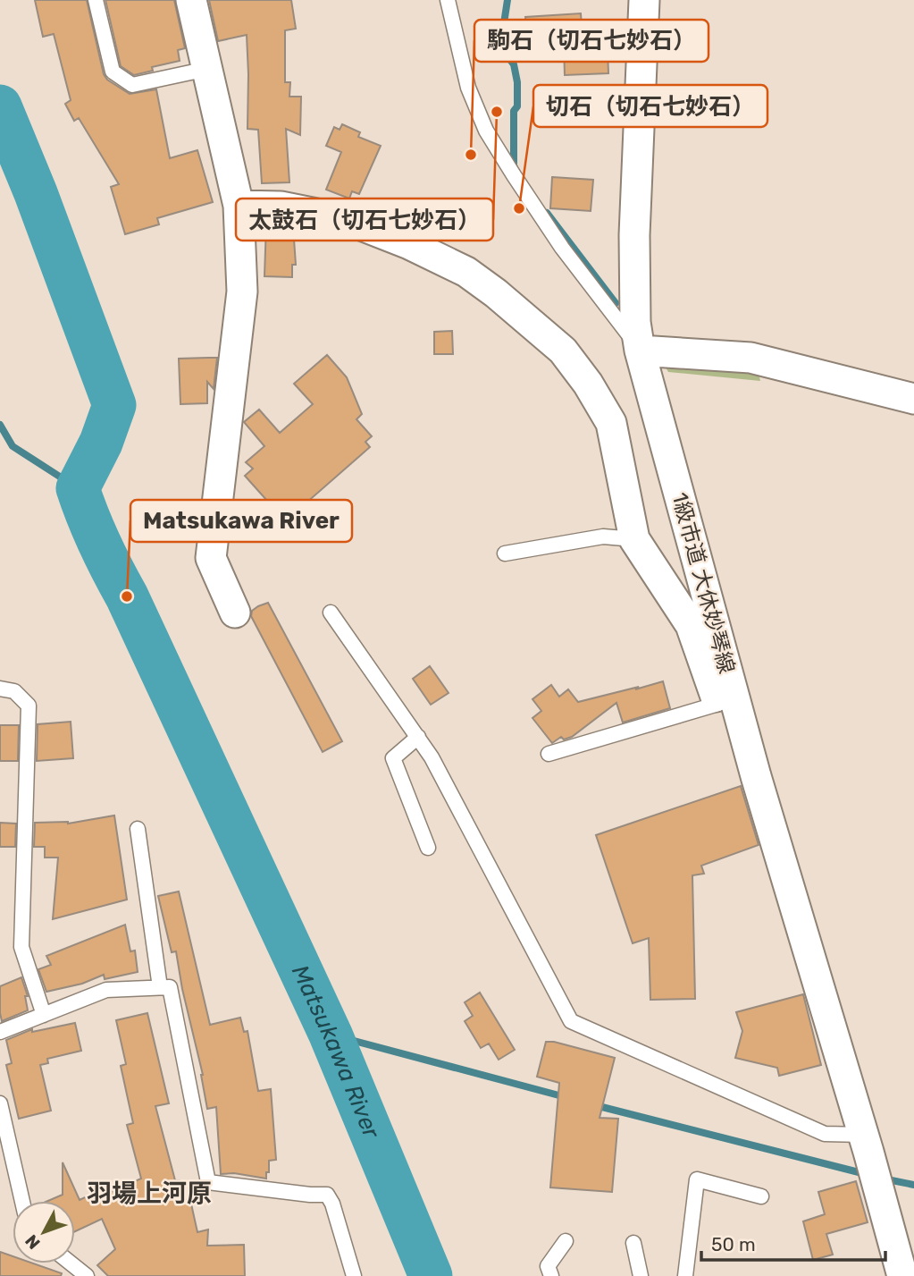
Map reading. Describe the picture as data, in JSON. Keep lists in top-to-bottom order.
{
  "streets": {
    "street": ["1級市道 大休妙琴線"]
  },
  "districts": ["羽場上河原"],
  "water": ["Matsukawa River"],
  "places": [
    "太鼓石（切石七妙石）",
    "駒石（切石七妙石）",
    "切石（切石七妙石）",
    "Matsukawa River"
  ],
  "scale_bar": "50 m",
  "north": "bottom left"
}
